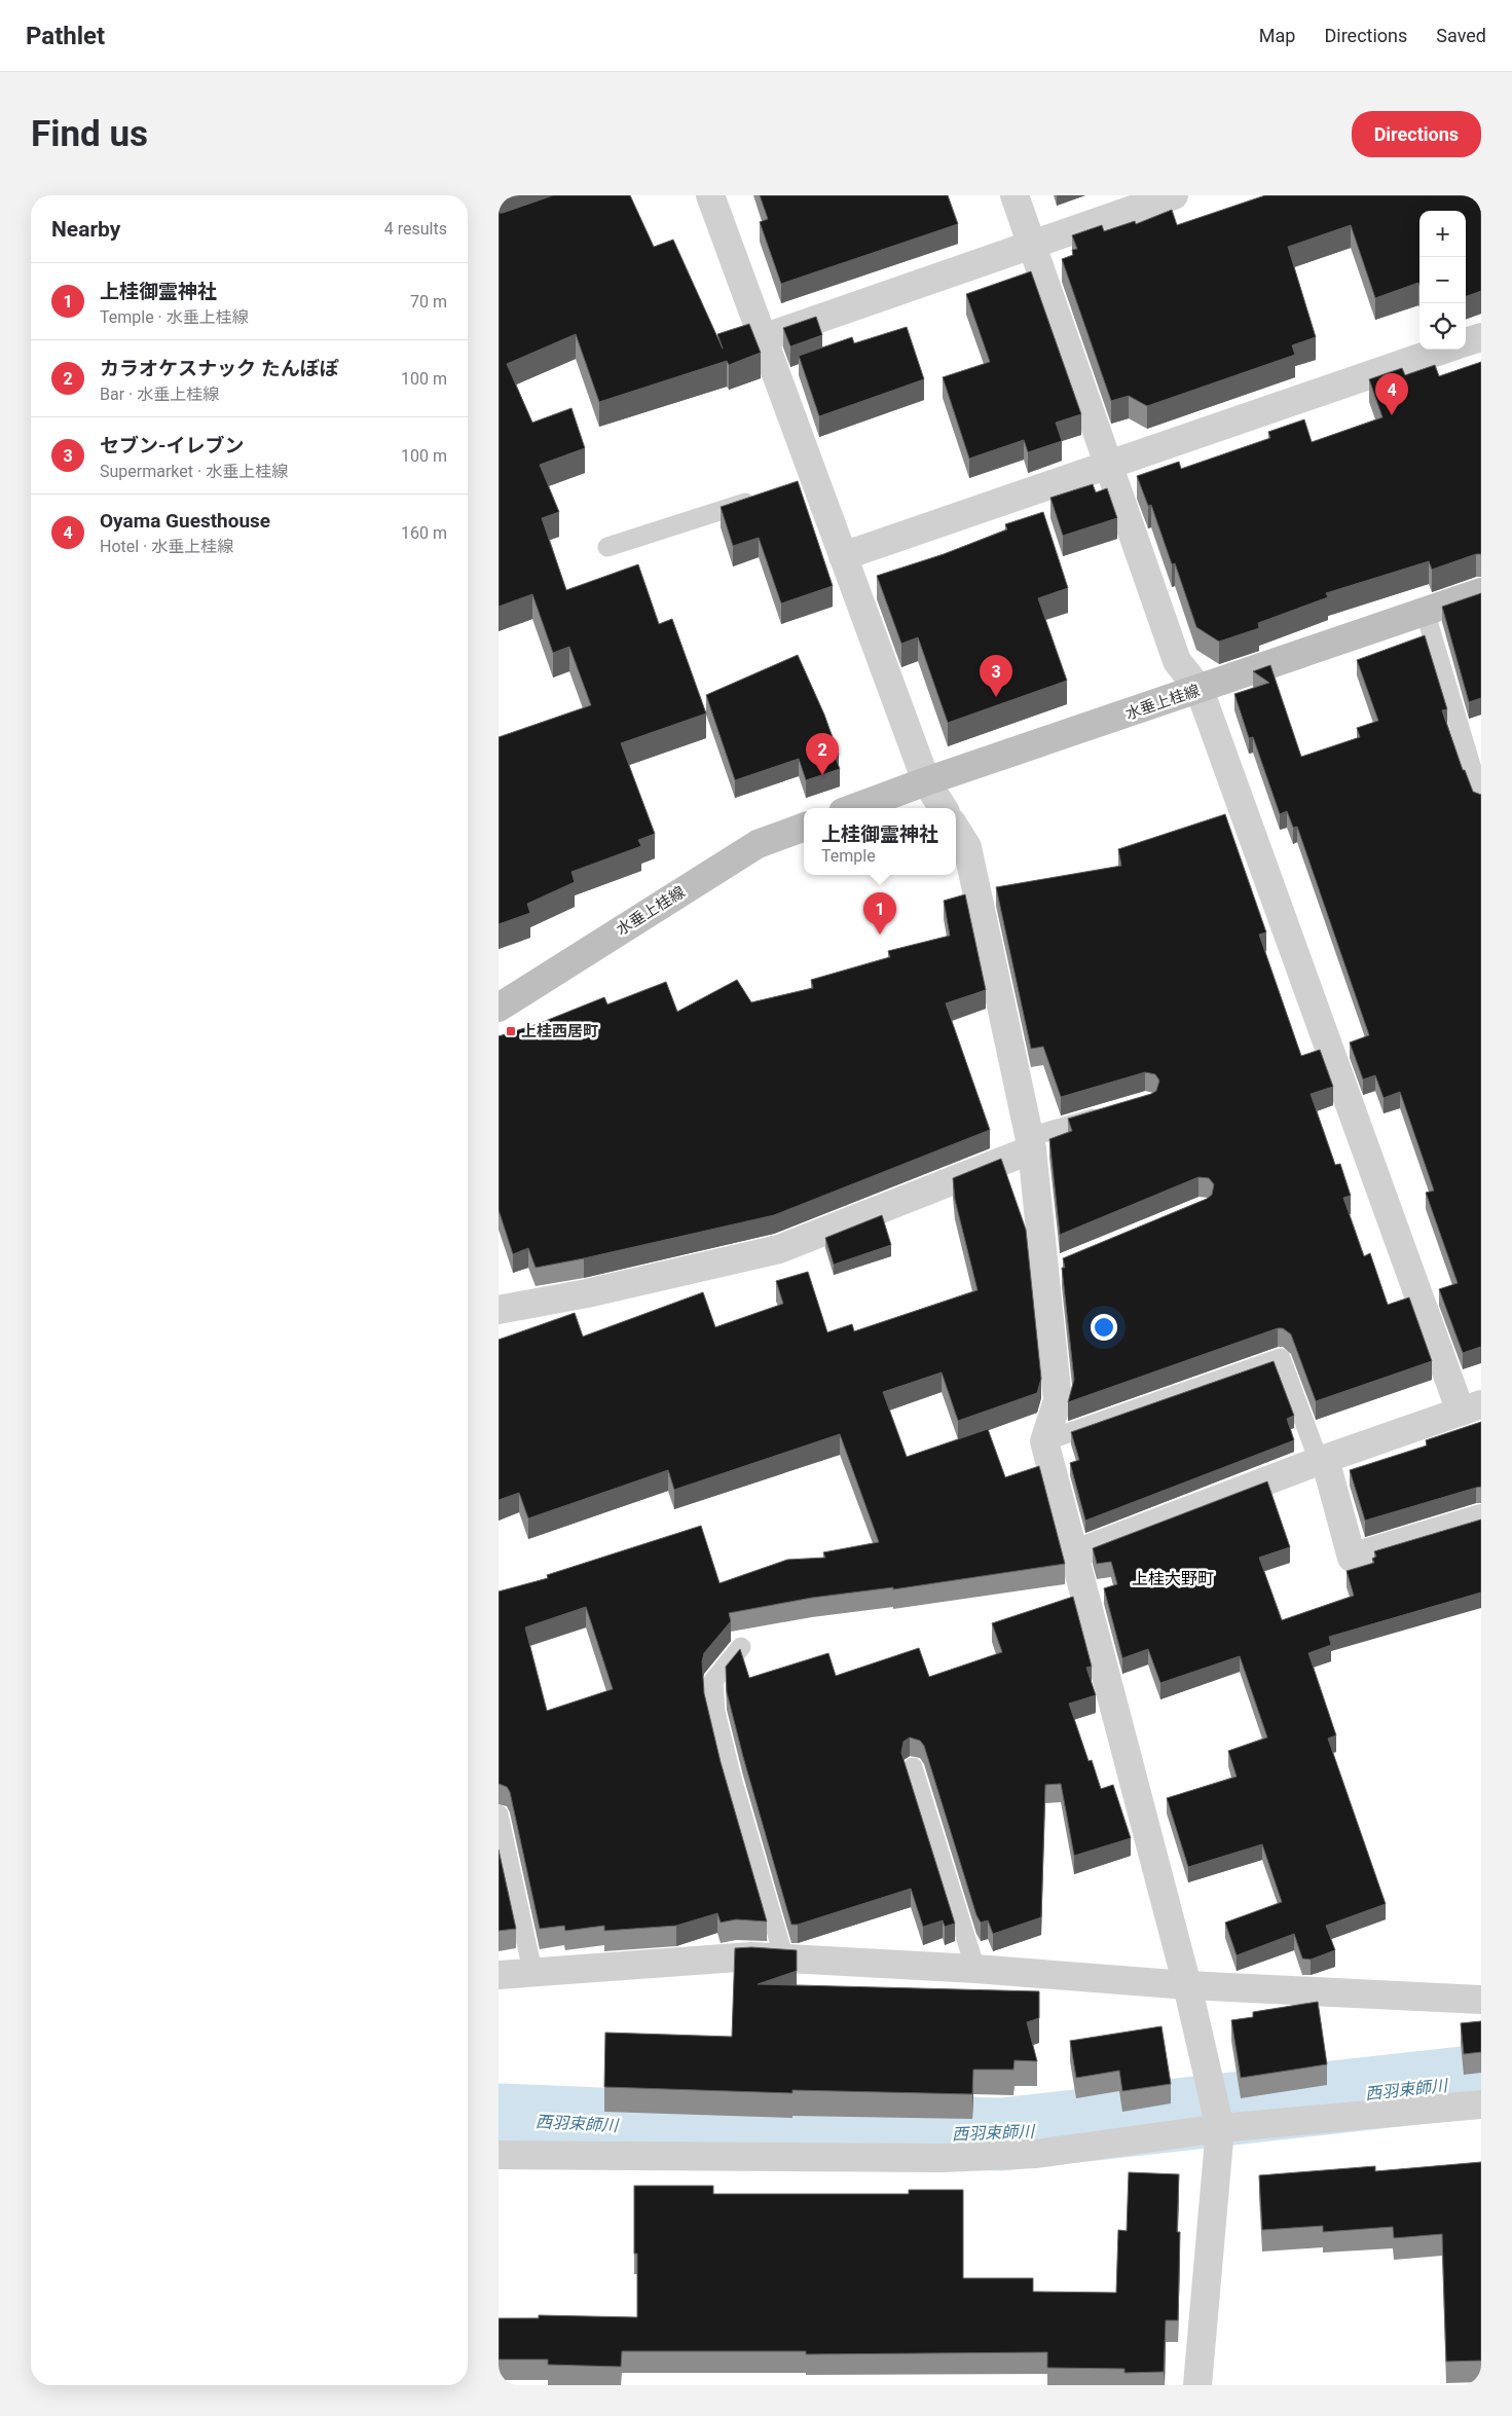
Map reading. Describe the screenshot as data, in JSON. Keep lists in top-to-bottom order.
{
  "streets": {
    "main road": ["水垂上桂線"]
  },
  "districts": ["上桂大野町"],
  "water": ["西羽束師川"],
  "places": {
    "transit": ["上桂西居町"]
  },
  "page": {
    "header": "Pathlet",
    "nav": ["Map", "Directions", "Saved"],
    "buttons": "Directions",
    "title": "Find us",
    "heading": ["Nearby", "4 results"],
    "map_buttons": ["+", "−"],
    "list": [
      {
        "mark": "1",
        "name": "上桂御霊神社",
        "note": "Temple · 水垂上桂線",
        "value": "70 m"
      },
      {
        "mark": "2",
        "name": "カラオケスナック たんぼぽ",
        "note": "Bar · 水垂上桂線",
        "value": "100 m"
      },
      {
        "mark": "3",
        "name": "セブン-イレブン",
        "note": "Supermarket · 水垂上桂線",
        "value": "100 m"
      },
      {
        "mark": "4",
        "name": "Oyama Guesthouse",
        "note": "Hotel · 水垂上桂線",
        "value": "160 m"
      }
    ],
    "pins": [
      "4",
      "3",
      "2",
      "1"
    ],
    "popup": ["上桂御霊神社", "Temple"]
  }
}
